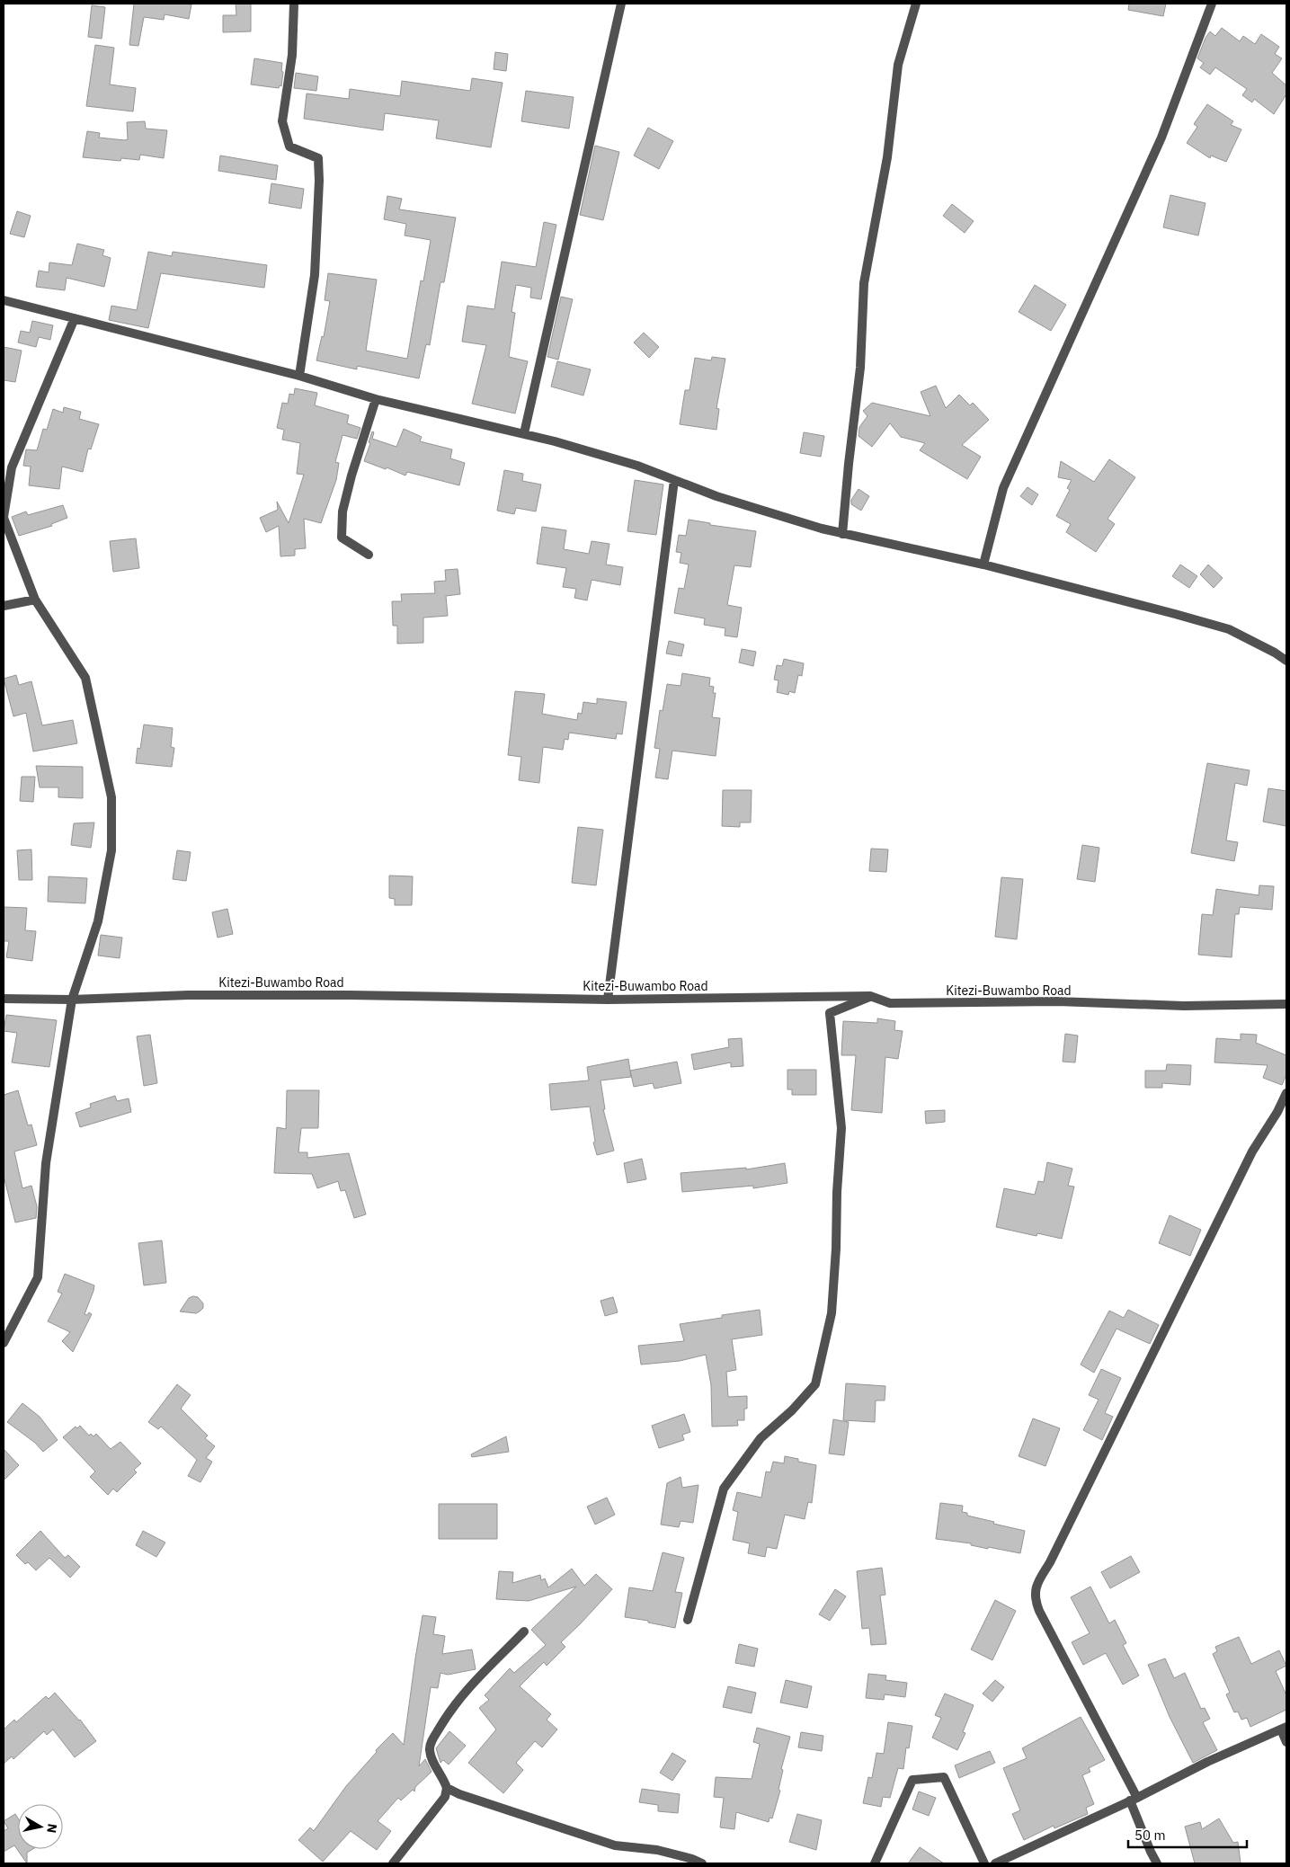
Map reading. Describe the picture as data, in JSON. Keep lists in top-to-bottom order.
{
  "streets": {
    "street": ["Kitezi-Buwambo Road"]
  },
  "scale_bar": "50 m",
  "north": "right"
}
